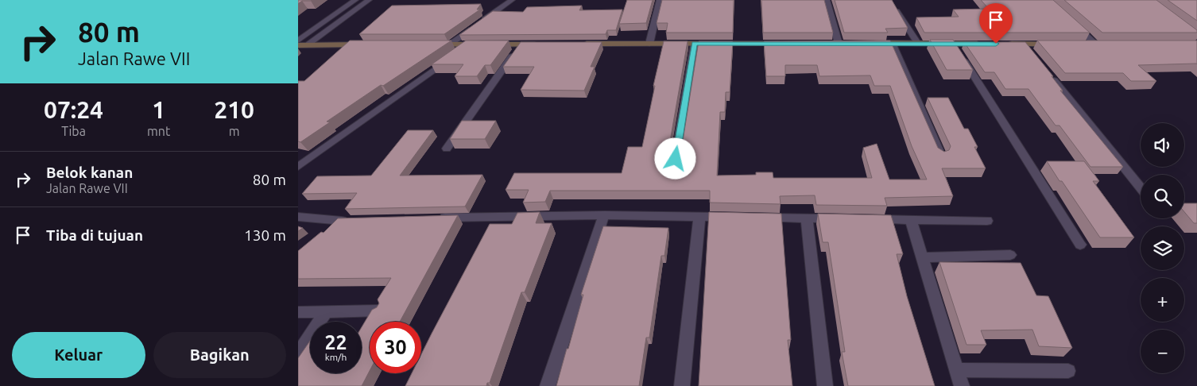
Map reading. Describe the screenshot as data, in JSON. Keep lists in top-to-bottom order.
{
  "page": {
    "turn": ["80 m", "Jalan Rawe VII"],
    "eta": [
      "07:24",
      "Tiba",
      "1",
      "mnt",
      "210",
      "m"
    ],
    "map_buttons": ["+", "−"],
    "list": [
      {
        "name": "Belok kanan",
        "note": "Jalan Rawe VII",
        "value": "80 m"
      },
      {
        "name": "Tiba di tujuan",
        "value": "130 m"
      }
    ],
    "speed": "22 km/h",
    "limit": "30",
    "buttons": ["Keluar", "Bagikan"]
  }
}
